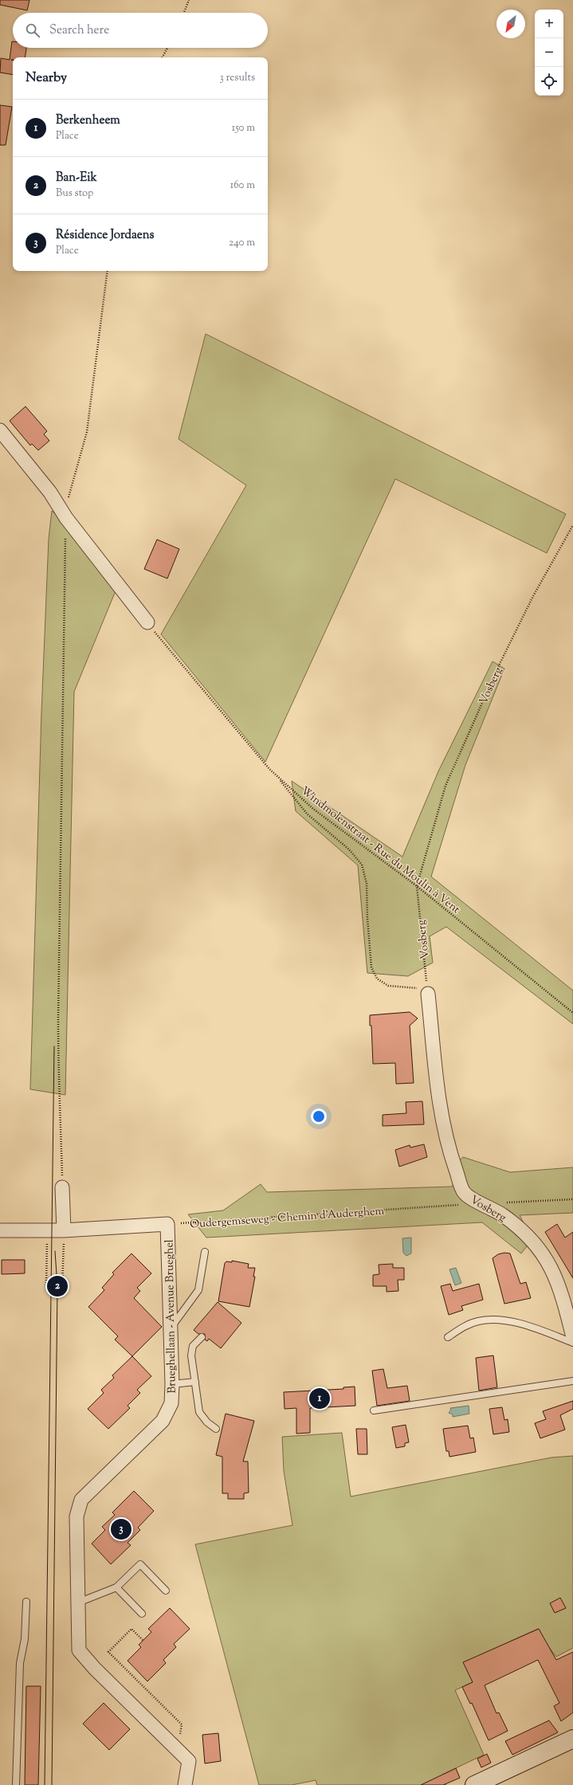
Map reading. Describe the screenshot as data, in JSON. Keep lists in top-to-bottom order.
{
  "streets": {
    "street": ["Vosberg", "Brueghellaan - Avenue Brueghel"],
    "path": ["Windmolenstraat - Rue du Moulin à Vent", "Oudergemseweg - Chemin d'Auderghem"]
  },
  "crossings": [
    ["Vosberg", "Windmolenstraat - Rue du Moulin à Vent"],
    ["Vosberg", "Oudergemseweg - Chemin d'Auderghem"],
    ["Oudergemseweg - Chemin d'Auderghem", "Brueghellaan - Avenue Brueghel"]
  ],
  "north": "bottom left",
  "page": {
    "map_buttons": ["+", "−"],
    "search": "Search here",
    "heading": ["Nearby", "3 results"],
    "list": [
      {
        "mark": "1",
        "name": "Berkenheem",
        "note": "Place",
        "value": "150 m"
      },
      {
        "mark": "2",
        "name": "Ban-Eik",
        "note": "Bus stop",
        "value": "160 m"
      },
      {
        "mark": "3",
        "name": "Résidence Jordaens",
        "note": "Place",
        "value": "240 m"
      }
    ],
    "pins": ["2", "1", "3"]
  }
}
